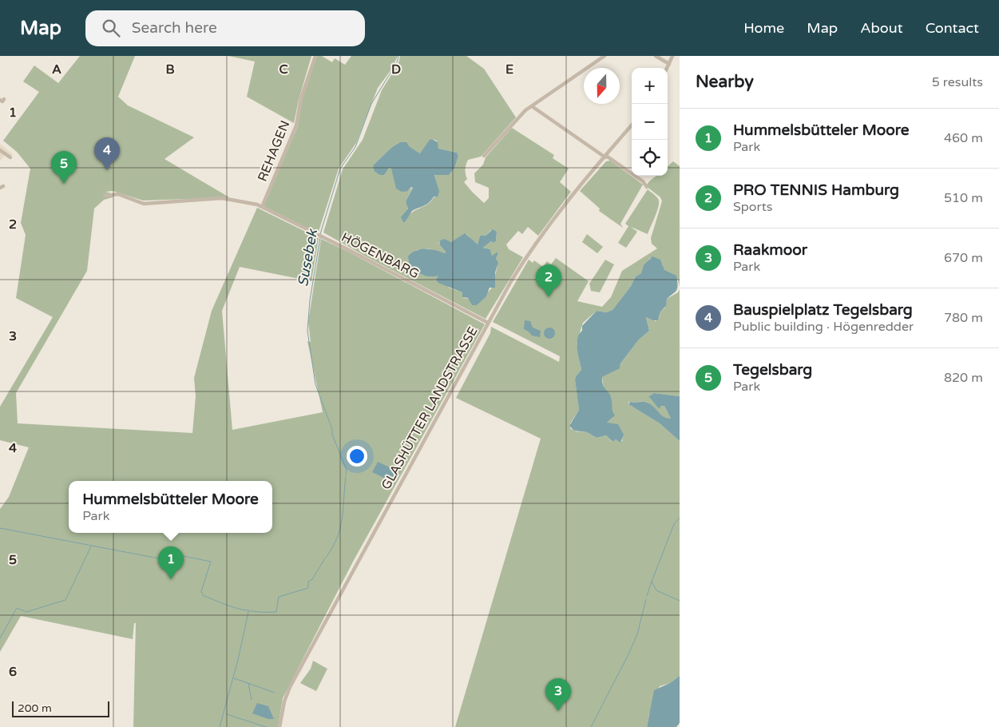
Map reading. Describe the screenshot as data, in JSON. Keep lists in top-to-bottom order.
{
  "streets": {
    "street": ["REHAGEN", "HÖGENBARG", "GLASHÜTTER LANDSTRASSE"]
  },
  "crossings": [
    ["REHAGEN", "HÖGENBARG"],
    ["HÖGENBARG", "GLASHÜTTER LANDSTRASSE"]
  ],
  "water": ["Susebek"],
  "scale_bar": "200 m",
  "north": "bottom",
  "page": {
    "header": "Map",
    "search": "Search here",
    "nav": [
      "Home",
      "Map",
      "About",
      "Contact"
    ],
    "heading": ["Nearby", "5 results"],
    "map_buttons": ["+", "−"],
    "list": [
      {
        "mark": "1",
        "name": "Hummelsbütteler Moore",
        "note": "Park",
        "value": "460 m"
      },
      {
        "mark": "2",
        "name": "PRO TENNIS Hamburg",
        "note": "Sports",
        "value": "510 m"
      },
      {
        "mark": "3",
        "name": "Raakmoor",
        "note": "Park",
        "value": "670 m"
      },
      {
        "mark": "4",
        "name": "Bauspielplatz Tegelsbarg",
        "note": "Public building · Högenredder",
        "value": "780 m"
      },
      {
        "mark": "5",
        "name": "Tegelsbarg",
        "note": "Park",
        "value": "820 m"
      }
    ],
    "pins": [
      "4",
      "5",
      "2",
      "1",
      "3"
    ],
    "popup": ["Hummelsbütteler Moore", "Park"],
    "scale": "200 m"
  },
  "grid": {
    "columns": [
      "A",
      "B",
      "C",
      "D",
      "E"
    ],
    "rows": [
      "1",
      "2",
      "3",
      "4",
      "5",
      "6"
    ]
  }
}
